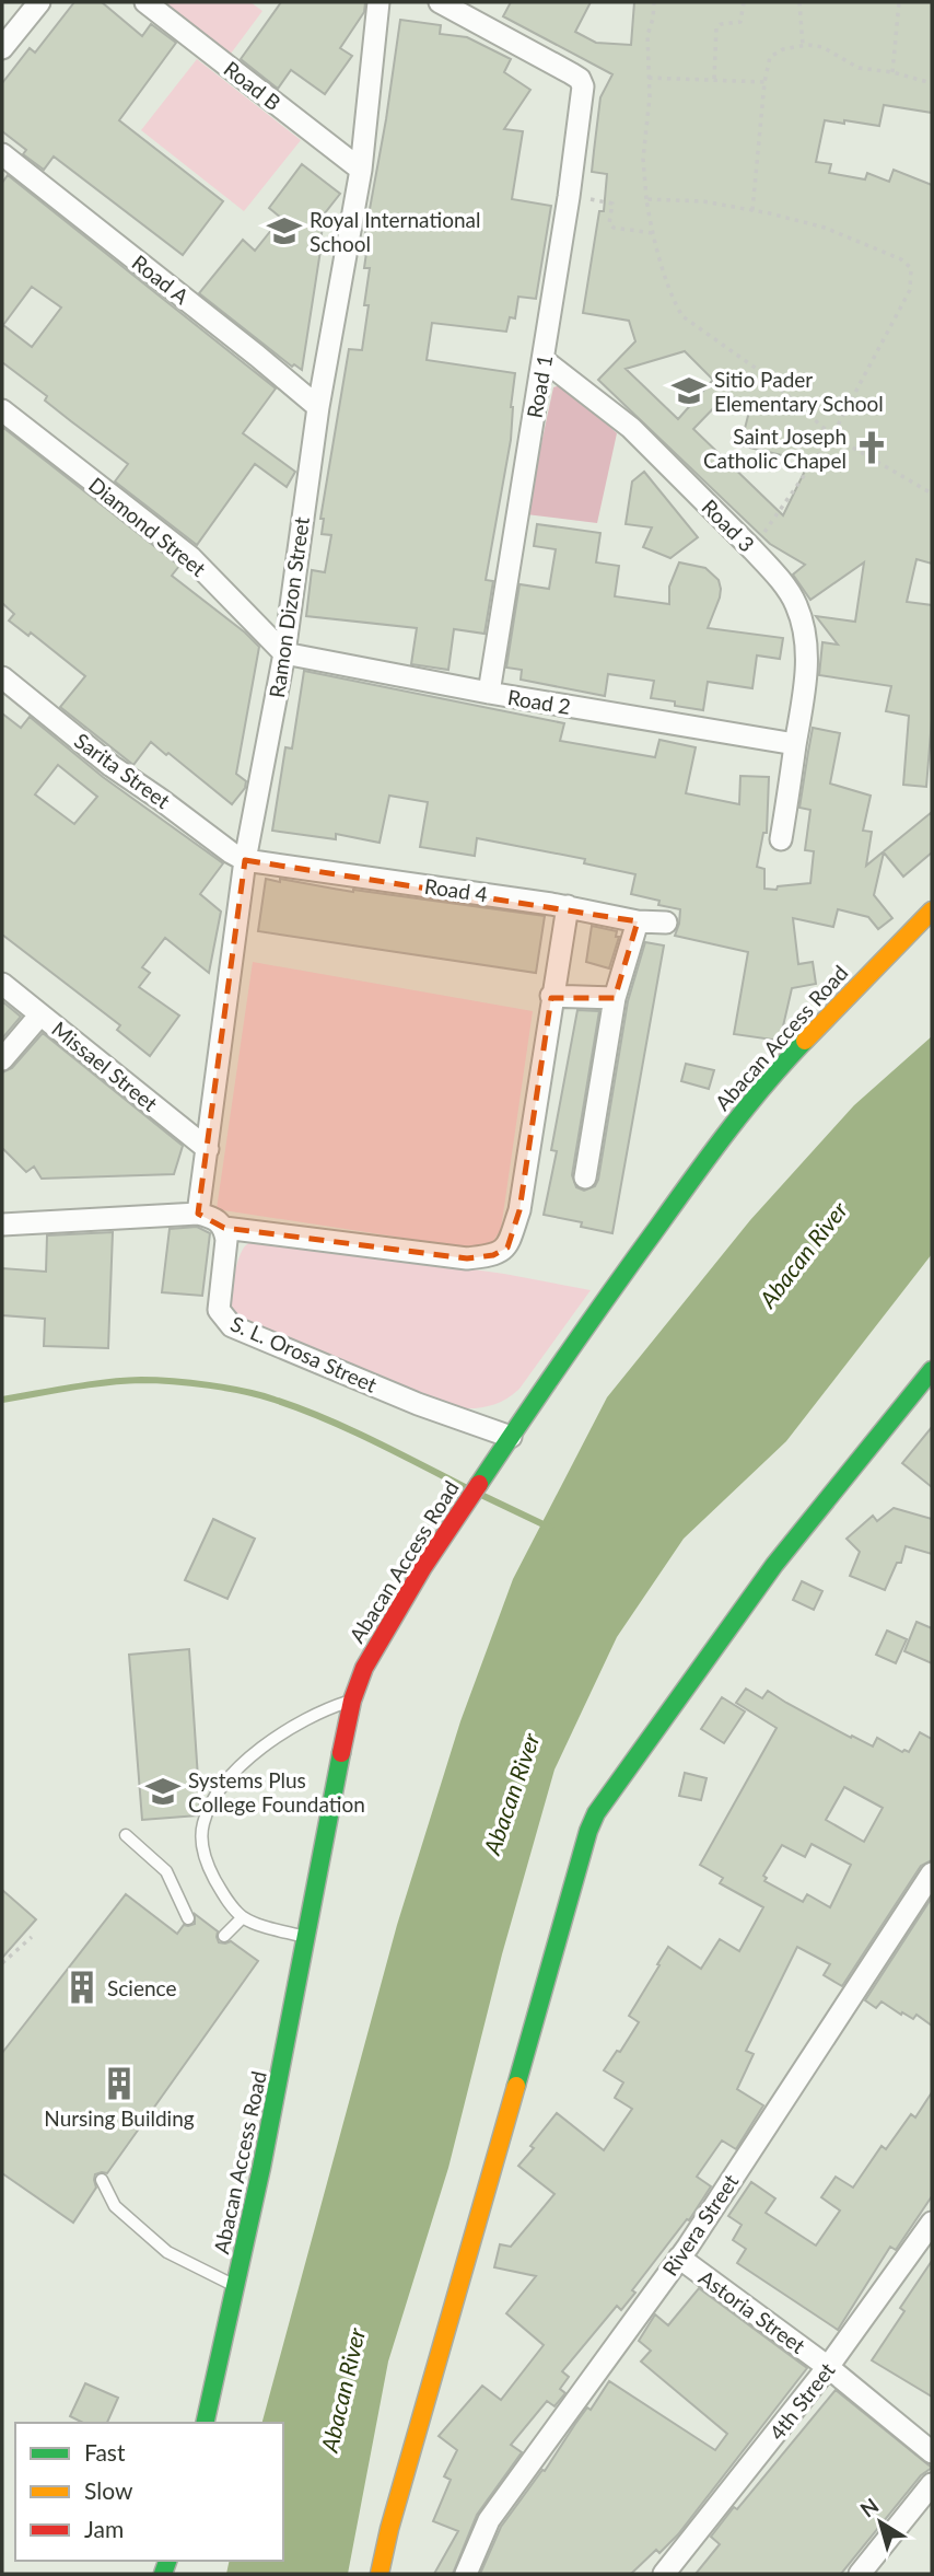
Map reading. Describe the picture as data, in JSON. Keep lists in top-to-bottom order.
{
  "streets": {
    "street": [
      "Road B",
      "Road A",
      "Road 1",
      "Road 3",
      "Diamond Street",
      "Ramon Dizon Street",
      "Road 2",
      "Sarita Street",
      "Road 4",
      "Abacan Access Road",
      "Missael Street",
      "S. L. Orosa Street",
      "Rivera Street",
      "Astoria Street",
      "4th Street"
    ]
  },
  "crossings": [
    ["Road B", "Ramon Dizon Street"],
    ["Road A", "Ramon Dizon Street"],
    ["Road 1", "Road 3"],
    ["Road 1", "Road 2"],
    ["Road 3", "Road 2"],
    ["Diamond Street", "Ramon Dizon Street"],
    ["Diamond Street", "Road 2"],
    ["Ramon Dizon Street", "Road 2"],
    ["Ramon Dizon Street", "Sarita Street"],
    ["Ramon Dizon Street", "Road 4"],
    ["Ramon Dizon Street", "Missael Street"],
    ["Sarita Street", "Road 4"],
    ["Abacan Access Road", "S. L. Orosa Street"],
    ["Rivera Street", "Astoria Street"],
    ["Astoria Street", "4th Street"]
  ],
  "water": ["Abacan River"],
  "places": {
    "school or university": ["Royal International School", "Sitio Pader Elementary School", "Systems Plus College Foundation"],
    "church": ["Saint Joseph Catholic Chapel"],
    "building": ["Science", "Nursing Building"]
  },
  "legend": ["Fast", "Slow", "Jam"],
  "north": "top left"
}
